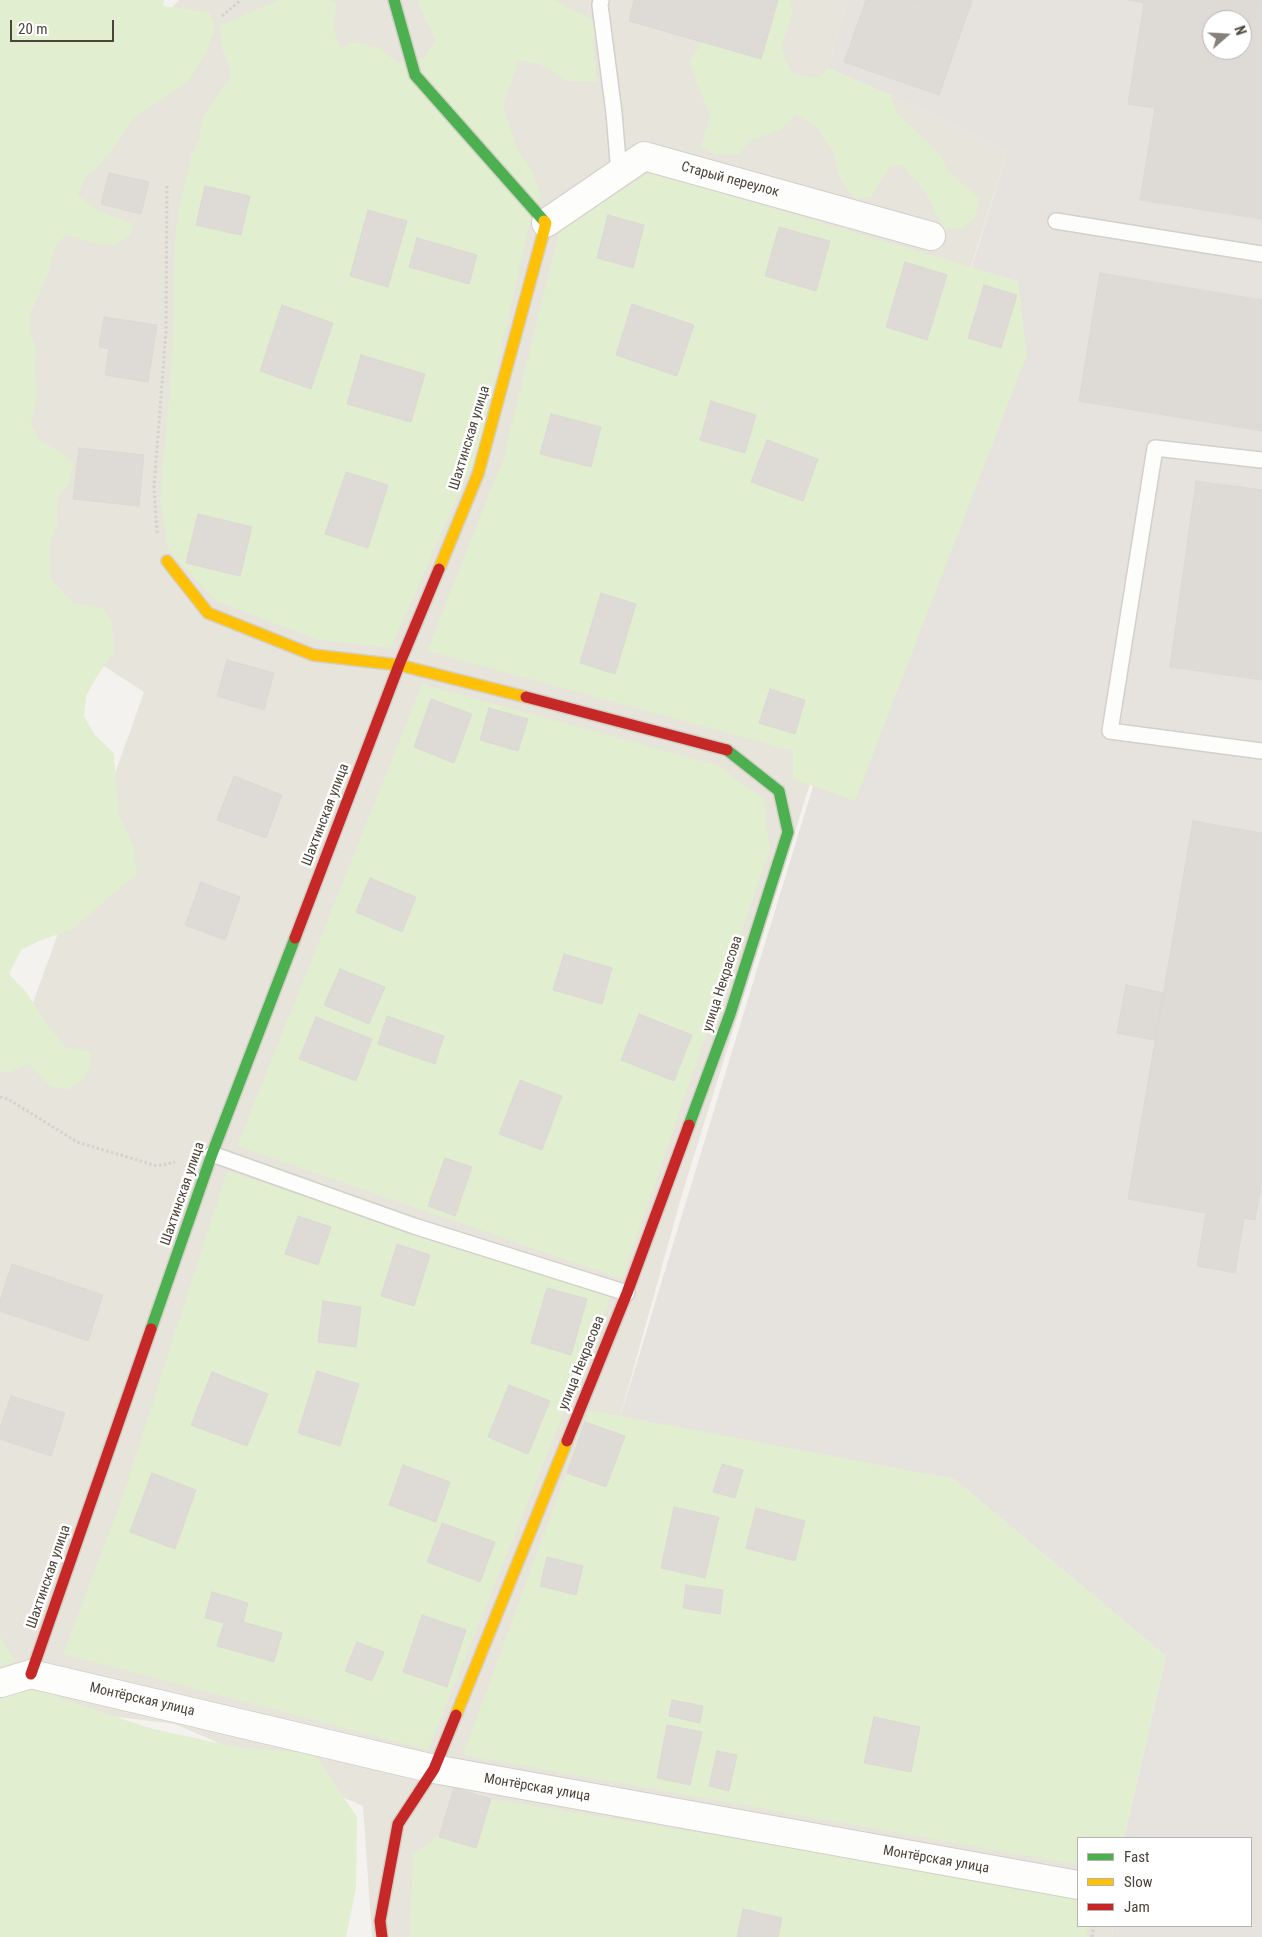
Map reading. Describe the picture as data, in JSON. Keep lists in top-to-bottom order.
{
  "streets": {
    "street": [
      "Старый переулок",
      "Шахтинская улица",
      "улица Некрасова",
      "Монтёрская улица"
    ]
  },
  "crossings": [
    ["Старый переулок", "Шахтинская улица"],
    ["Шахтинская улица", "улица Некрасова"],
    ["Шахтинская улица", "Монтёрская улица"],
    ["улица Некрасова", "Монтёрская улица"]
  ],
  "legend": ["Fast", "Slow", "Jam"],
  "scale_bar": "20 m",
  "north": "right"
}
